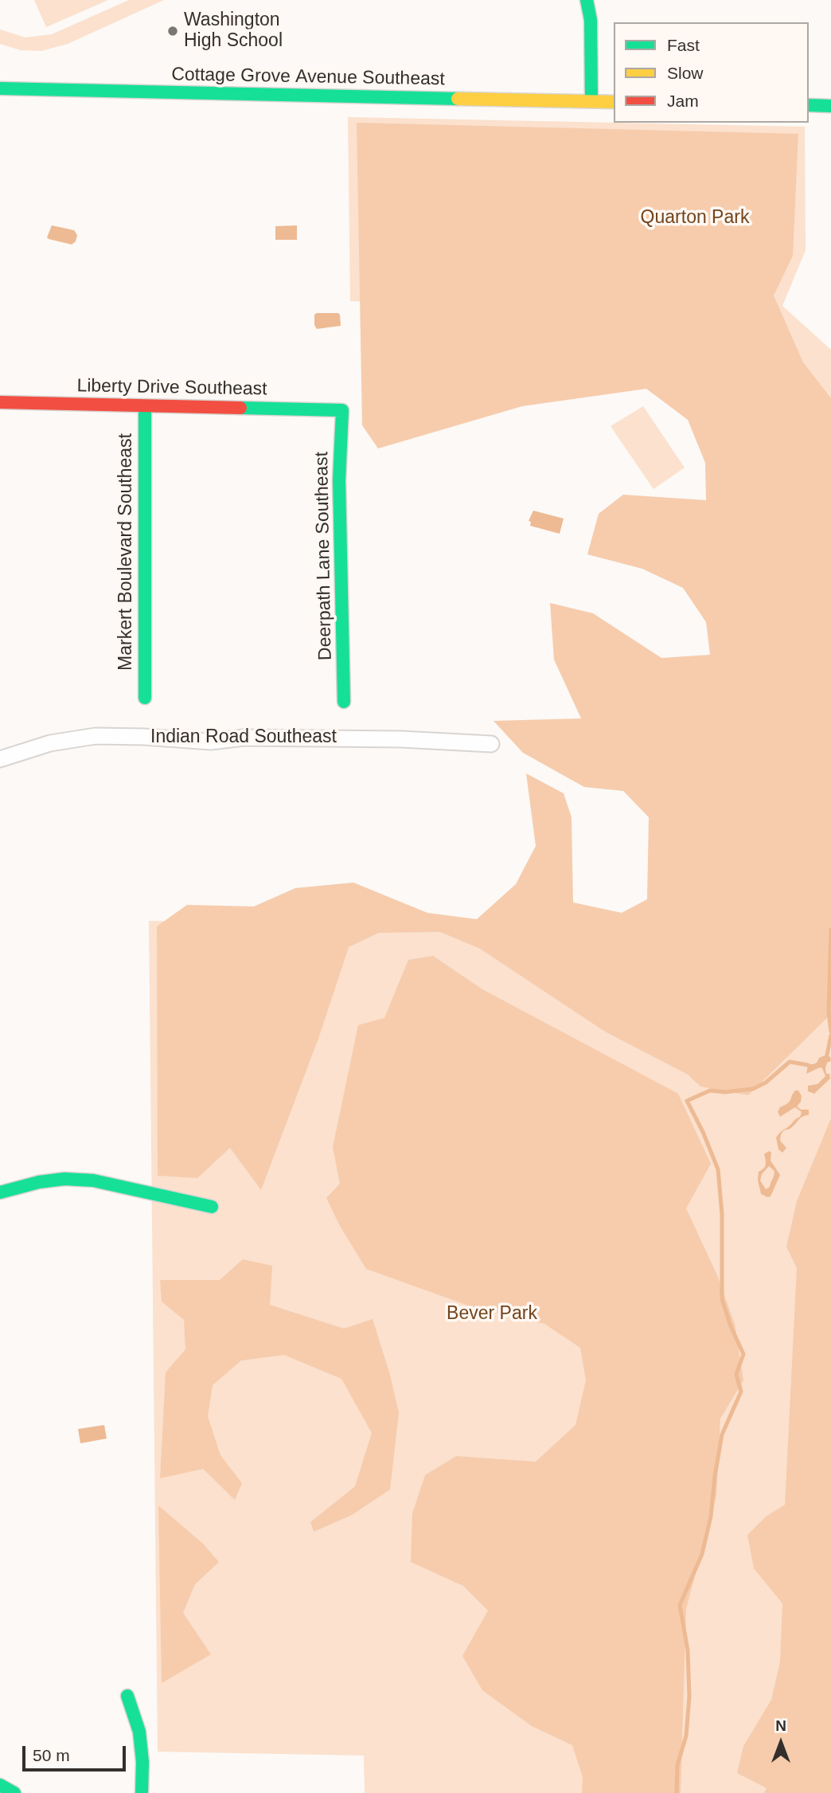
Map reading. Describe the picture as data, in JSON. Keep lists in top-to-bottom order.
{
  "streets": {
    "street": [
      "Cottage Grove Avenue Southeast",
      "Liberty Drive Southeast",
      "Markert Boulevard Southeast",
      "Deerpath Lane Southeast",
      "Indian Road Southeast"
    ]
  },
  "crossings": [
    ["Liberty Drive Southeast", "Markert Boulevard Southeast"],
    ["Liberty Drive Southeast", "Deerpath Lane Southeast"]
  ],
  "parks": ["Quarton Park", "Bever Park"],
  "places": ["Washington High School"],
  "legend": ["Fast", "Slow", "Jam"],
  "scale_bar": "50 m",
  "north": "top"
}
